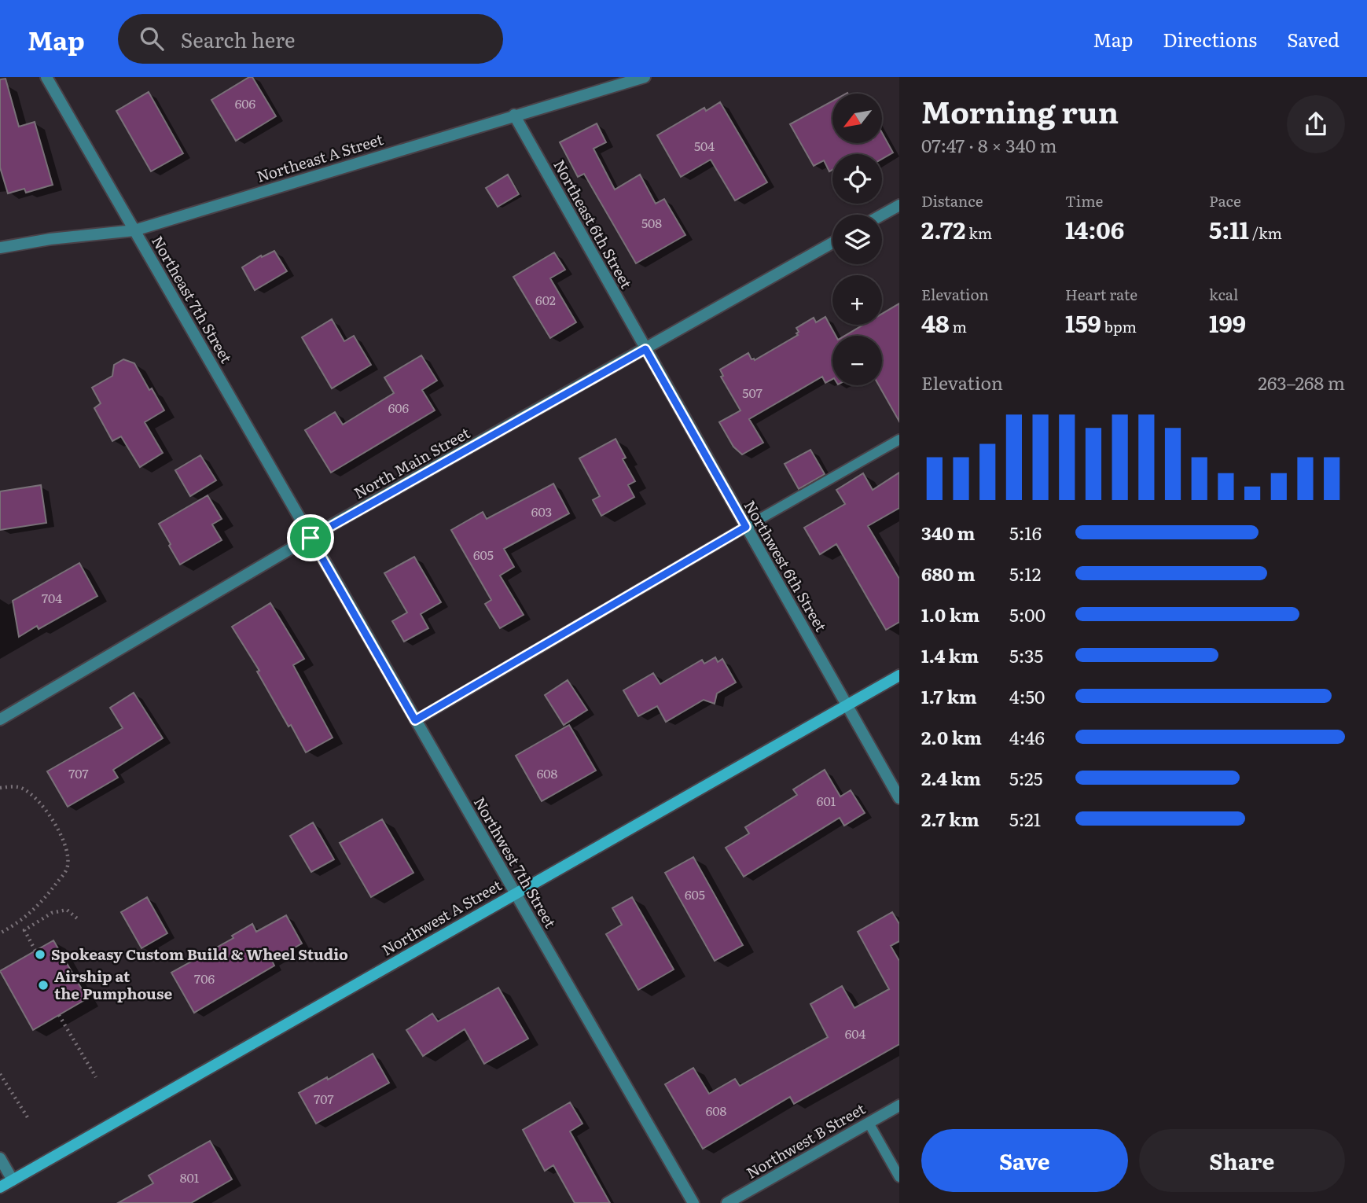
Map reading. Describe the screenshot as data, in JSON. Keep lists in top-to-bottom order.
{
  "streets": {
    "street": [
      "Northeast A Street",
      "Northeast 6th Street",
      "Northeast 7th Street",
      "North Main Street",
      "Northwest 6th Street",
      "Northwest 7th Street",
      "Northwest A Street",
      "Northwest B Street"
    ]
  },
  "crossings": [
    ["Northeast A Street", "Northeast 6th Street"],
    ["Northeast A Street", "Northeast 7th Street"],
    ["Northeast 6th Street", "North Main Street"],
    ["Northeast 6th Street", "Northwest 6th Street"],
    ["Northeast 7th Street", "North Main Street"],
    ["Northeast 7th Street", "Northwest 7th Street"],
    ["North Main Street", "Northwest 6th Street"],
    ["North Main Street", "Northwest 7th Street"],
    ["Northwest 6th Street", "Northwest A Street"],
    ["Northwest 7th Street", "Northwest A Street"]
  ],
  "places": ["Spokeasy Custom Build & Wheel Studio", "Airship at the Pumphouse"],
  "house_numbers": [
    "606",
    "504",
    "508",
    "602",
    "507",
    "606",
    "603",
    "605",
    "704",
    "707",
    "608",
    "601",
    "605",
    "706",
    "604",
    "707",
    "608",
    "801"
  ],
  "north": "bottom left",
  "page": {
    "header": "Map",
    "search": "Search here",
    "nav": ["Map", "Directions", "Saved"],
    "heading": ["Morning run", "07:47 · 8 × 340 m"],
    "map_buttons": ["+", "−"],
    "stats": [
      ["Distance", "2.72 km"],
      ["Time", "14:06"],
      ["Pace", "5:11 /km"],
      ["Elevation", "48 m"],
      ["Heart rate", "159 bpm"],
      ["kcal", "199"]
    ],
    "chart": ["Elevation", "263–268 m"],
    "list": [
      {
        "name": "340 m",
        "note": "5:16"
      },
      {
        "name": "680 m",
        "note": "5:12"
      },
      {
        "name": "1.0 km",
        "note": "5:00"
      },
      {
        "name": "1.4 km",
        "note": "5:35"
      },
      {
        "name": "1.7 km",
        "note": "4:50"
      },
      {
        "name": "2.0 km",
        "note": "4:46"
      },
      {
        "name": "2.4 km",
        "note": "5:25"
      },
      {
        "name": "2.7 km",
        "note": "5:21"
      }
    ],
    "buttons": ["Save", "Share"]
  }
}
